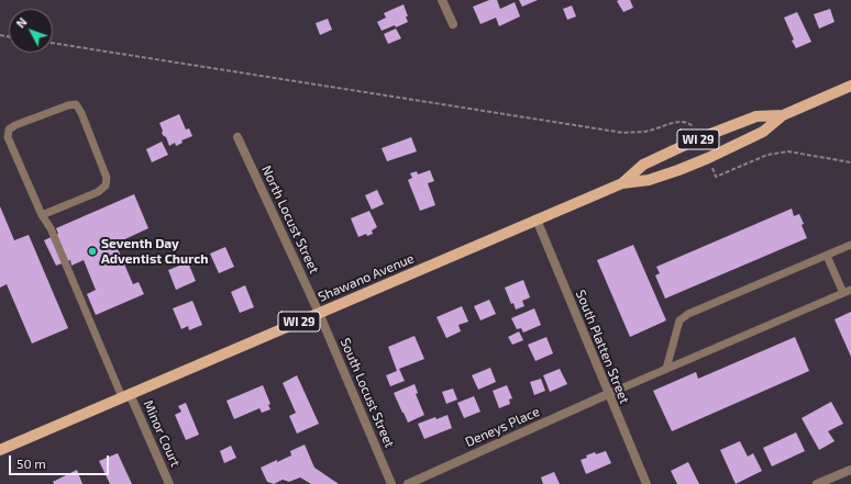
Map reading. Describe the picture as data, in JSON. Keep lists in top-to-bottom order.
{
  "streets": {
    "main road": ["WI 29", "Shawano Avenue"],
    "street": [
      "North Locust Street",
      "South Platten Street",
      "South Locust Street",
      "Deneys Place",
      "Minor Court"
    ]
  },
  "crossings": [
    ["North Locust Street", "Shawano Avenue"],
    ["North Locust Street", "South Locust Street"],
    ["Shawano Avenue", "South Platten Street"],
    ["Shawano Avenue", "South Locust Street"],
    ["Shawano Avenue", "Minor Court"],
    ["South Platten Street", "Deneys Place"]
  ],
  "places": ["Seventh Day Adventist Church"],
  "scale_bar": "50 m",
  "north": "top left"
}
